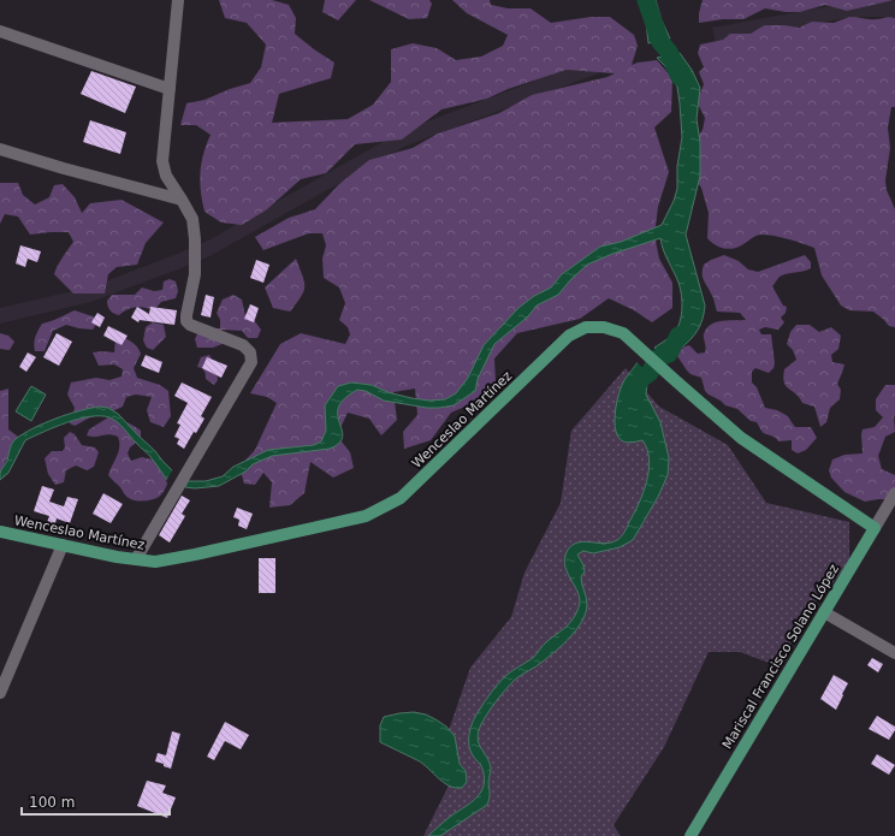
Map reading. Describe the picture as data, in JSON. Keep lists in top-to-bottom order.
{
  "streets": {
    "main road": ["Wenceslao Martínez", "Mariscal Francisco Solano López"]
  },
  "crossings": [
    ["Wenceslao Martínez", "Mariscal Francisco Solano López"]
  ],
  "scale_bar": "100 m"
}
